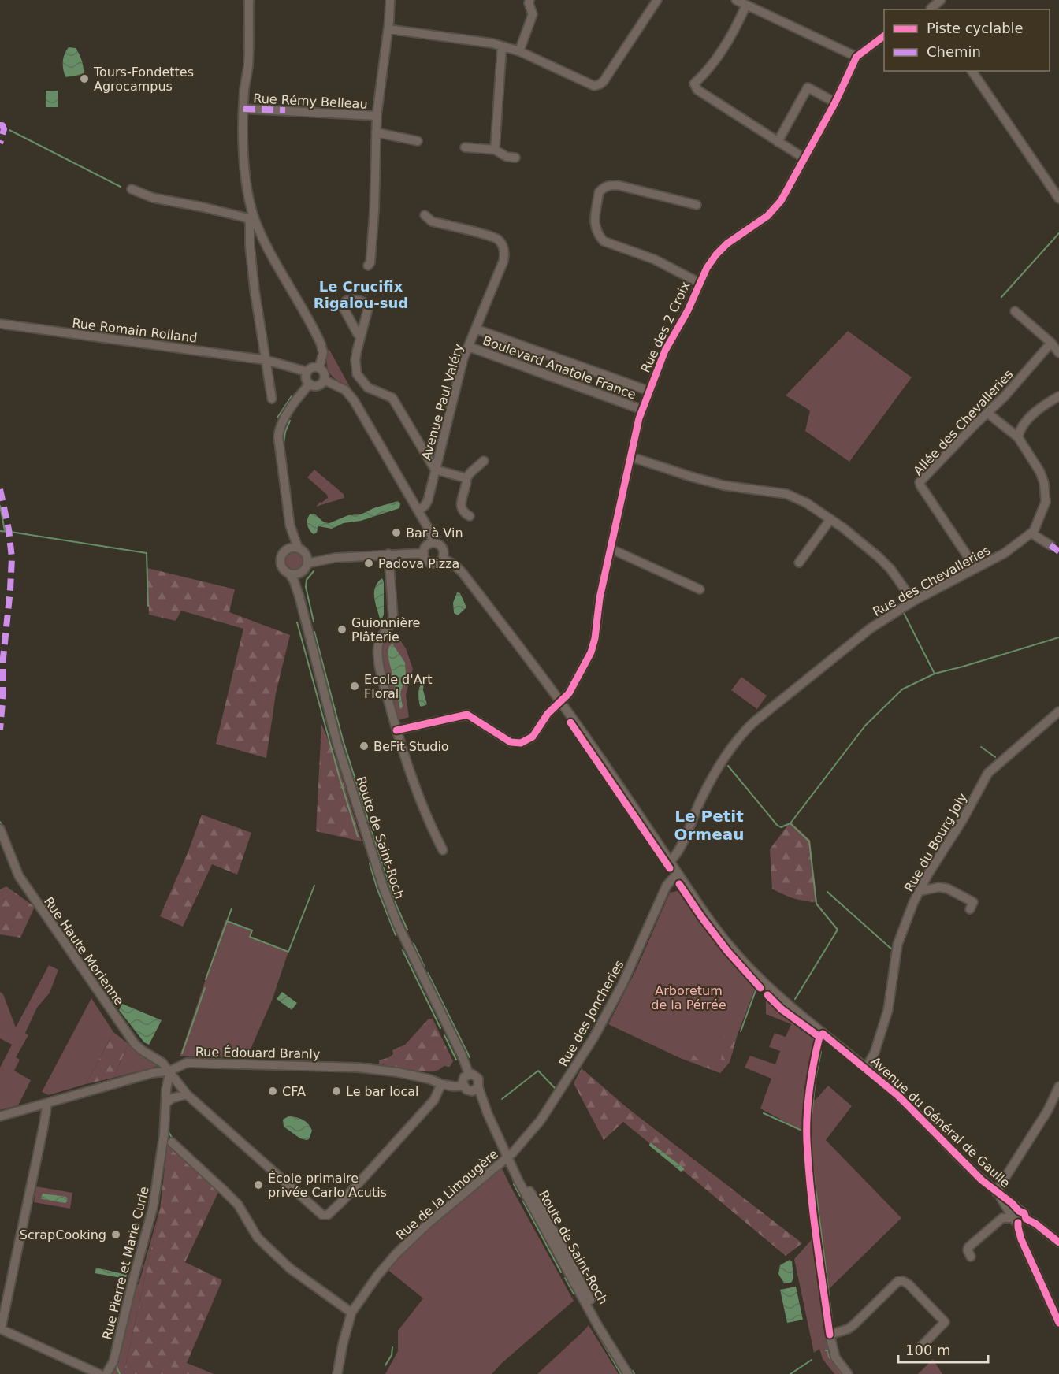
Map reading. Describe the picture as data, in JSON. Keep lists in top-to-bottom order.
{
  "streets": {
    "street": [
      "Rue Rémy Belleau",
      "Rue des 2 Croix",
      "Rue Romain Rolland",
      "Boulevard Anatole France",
      "Avenue Paul Valéry",
      "Allée des Chevalleries",
      "Rue des Chevalleries",
      "Route de Saint-Roch",
      "Rue du Bourg Joly",
      "Rue Haute Morienne",
      "Rue des Joncheries",
      "Rue Édouard Branly",
      "Avenue du Général de Gaulle",
      "Rue de la Limougère",
      "Rue Pierre et Marie Curie"
    ]
  },
  "crossings": [
    ["Rue des 2 Croix", "Boulevard Anatole France"],
    ["Rue des 2 Croix", "Avenue du Général de Gaulle"],
    ["Boulevard Anatole France", "Avenue Paul Valéry"],
    ["Allée des Chevalleries", "Rue des Chevalleries"],
    ["Rue des Chevalleries", "Avenue du Général de Gaulle"],
    ["Route de Saint-Roch", "Rue des Joncheries"],
    ["Route de Saint-Roch", "Rue Édouard Branly"],
    ["Route de Saint-Roch", "Rue de la Limougère"],
    ["Rue du Bourg Joly", "Avenue du Général de Gaulle"],
    ["Rue Haute Morienne", "Rue Édouard Branly"],
    ["Rue Haute Morienne", "Rue Pierre et Marie Curie"],
    ["Rue des Joncheries", "Avenue du Général de Gaulle"],
    ["Rue des Joncheries", "Rue de la Limougère"],
    ["Rue Édouard Branly", "Rue Pierre et Marie Curie"]
  ],
  "districts": ["Le Crucifix Rigalou-sud", "Le Petit Ormeau"],
  "parks": ["Arboretum de la Pérrée"],
  "places": [
    "Tours-Fondettes Agrocampus",
    "Bar à Vin",
    "Padova Pizza",
    "Guionnière Plâterie",
    "Ecole d'Art Floral",
    "BeFit Studio",
    "CFA",
    "Le bar local",
    "École primaire privée Carlo Acutis",
    "ScrapCooking"
  ],
  "legend": ["Piste cyclable", "Chemin"],
  "scale_bar": "100 m"
}
